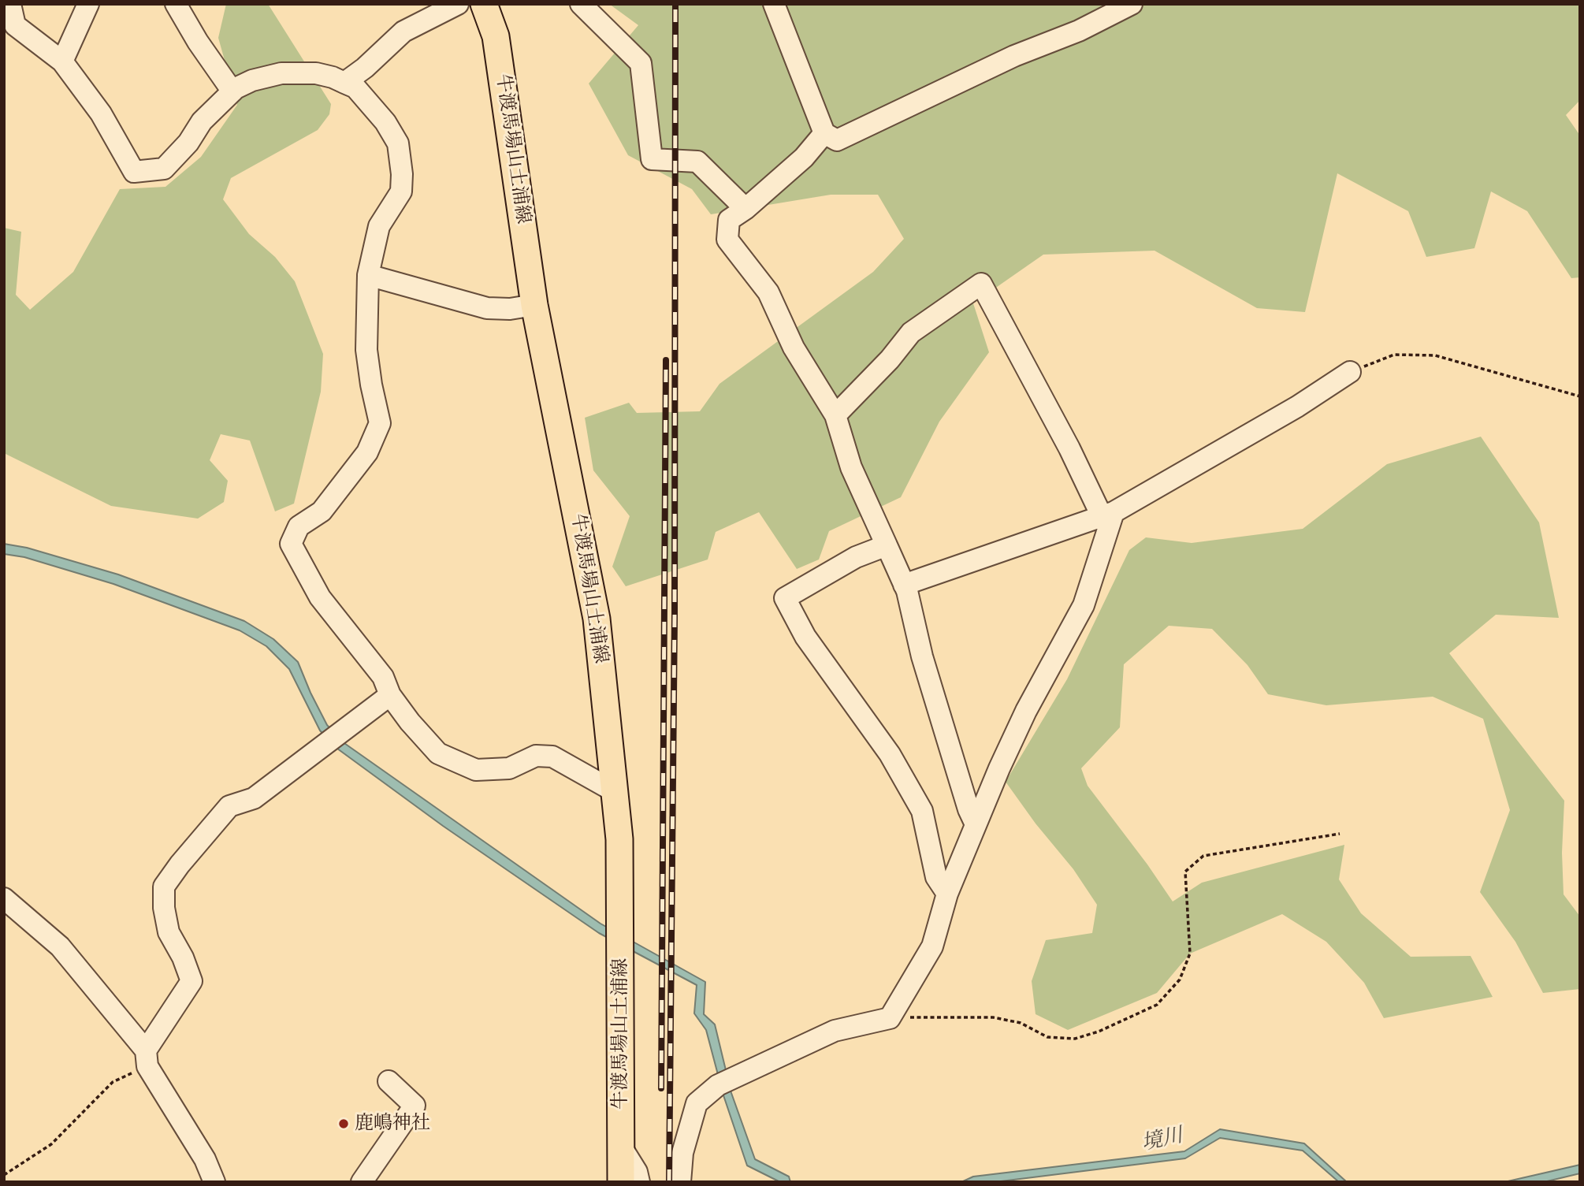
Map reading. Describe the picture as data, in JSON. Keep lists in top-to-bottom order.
{
  "streets": {
    "main road": ["牛渡馬場山土浦線"]
  },
  "water": ["境川"],
  "places": ["鹿嶋神社"]
}
